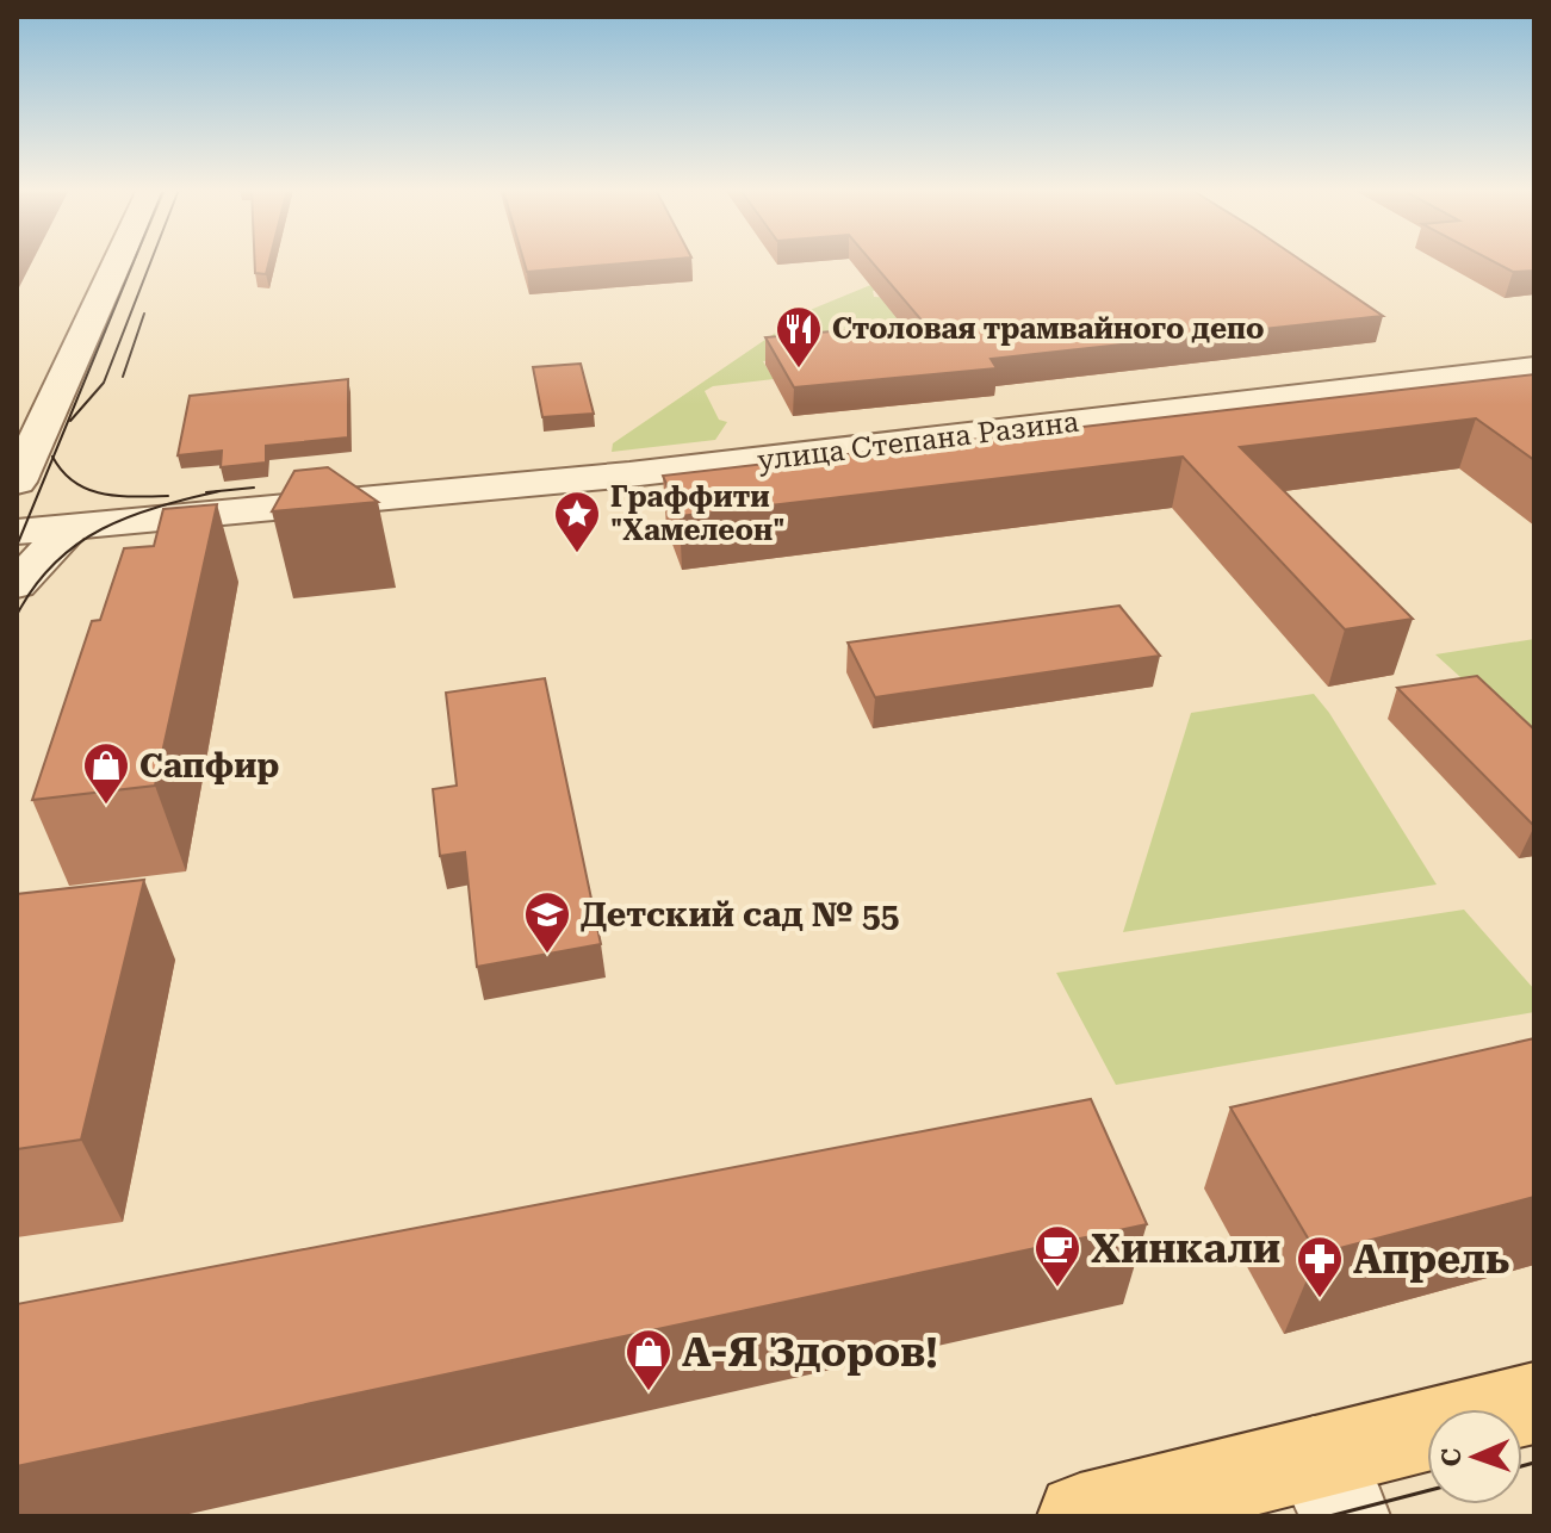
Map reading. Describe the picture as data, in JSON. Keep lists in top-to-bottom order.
{
  "streets": {
    "street": ["улица Степана Разина"]
  },
  "places": {
    "restaurant": ["Столовая трамвайного депо"],
    "place": ["Граффити \"Хамелеон\""],
    "shop": ["Сапфир", "А-Я Здоров!"],
    "school or university": ["Детский сад № 55"],
    "cafe": ["Хинкали"],
    "pharmacy": ["Апрель"]
  },
  "north": "left"
}
